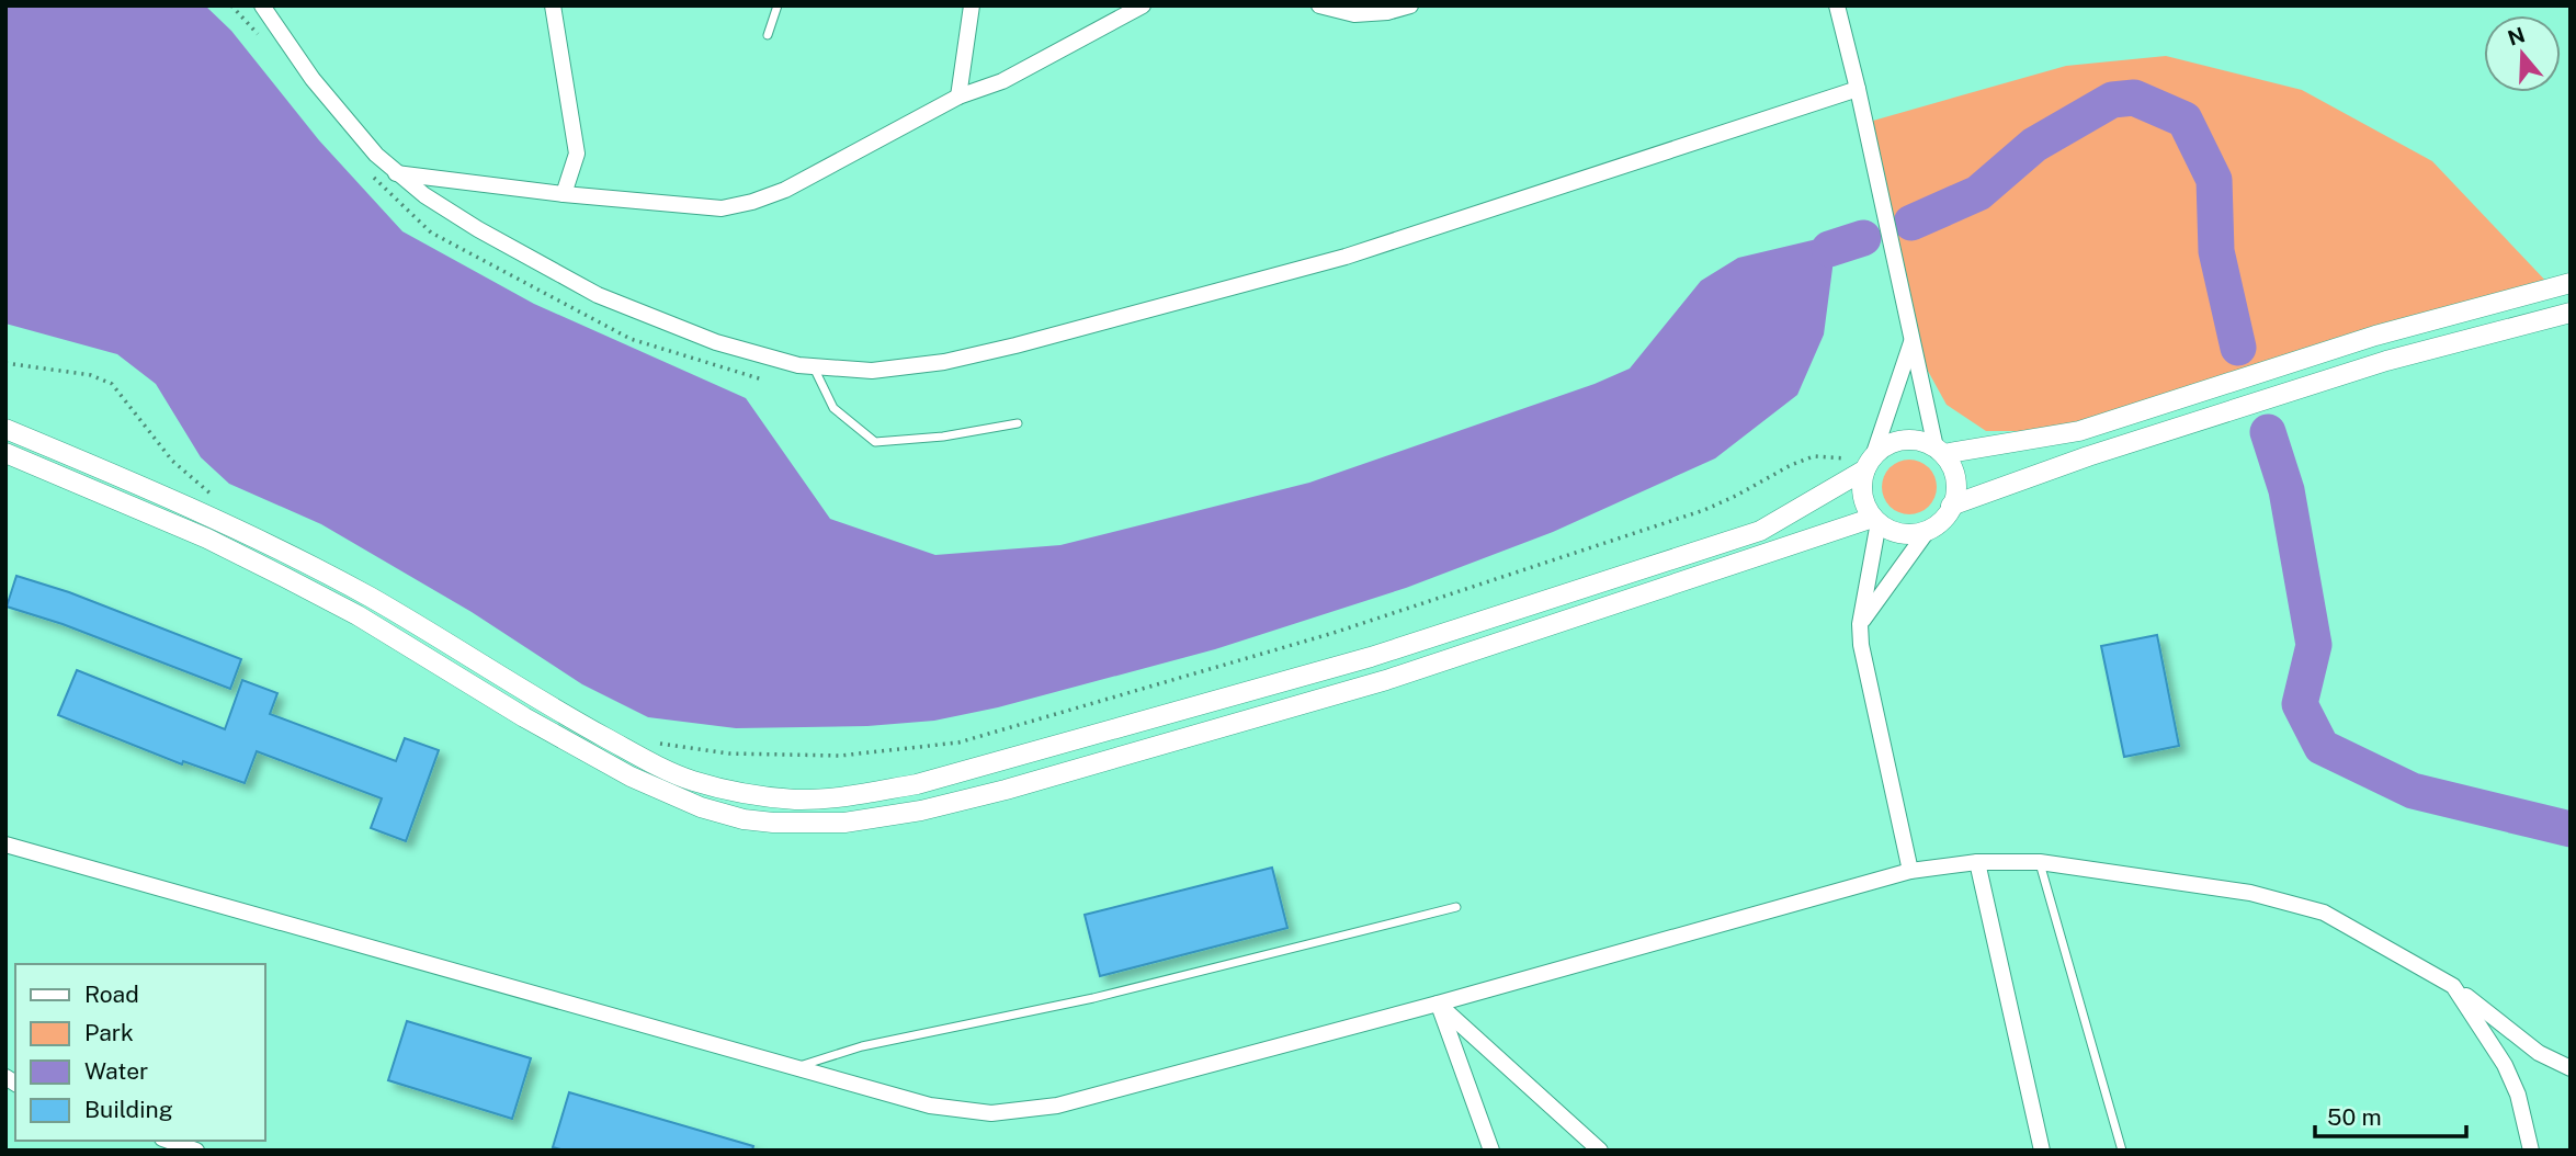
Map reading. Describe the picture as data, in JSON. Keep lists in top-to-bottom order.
{
  "legend": [
    "Road",
    "Park",
    "Water",
    "Building"
  ],
  "scale_bar": "50 m",
  "north": "top"
}
